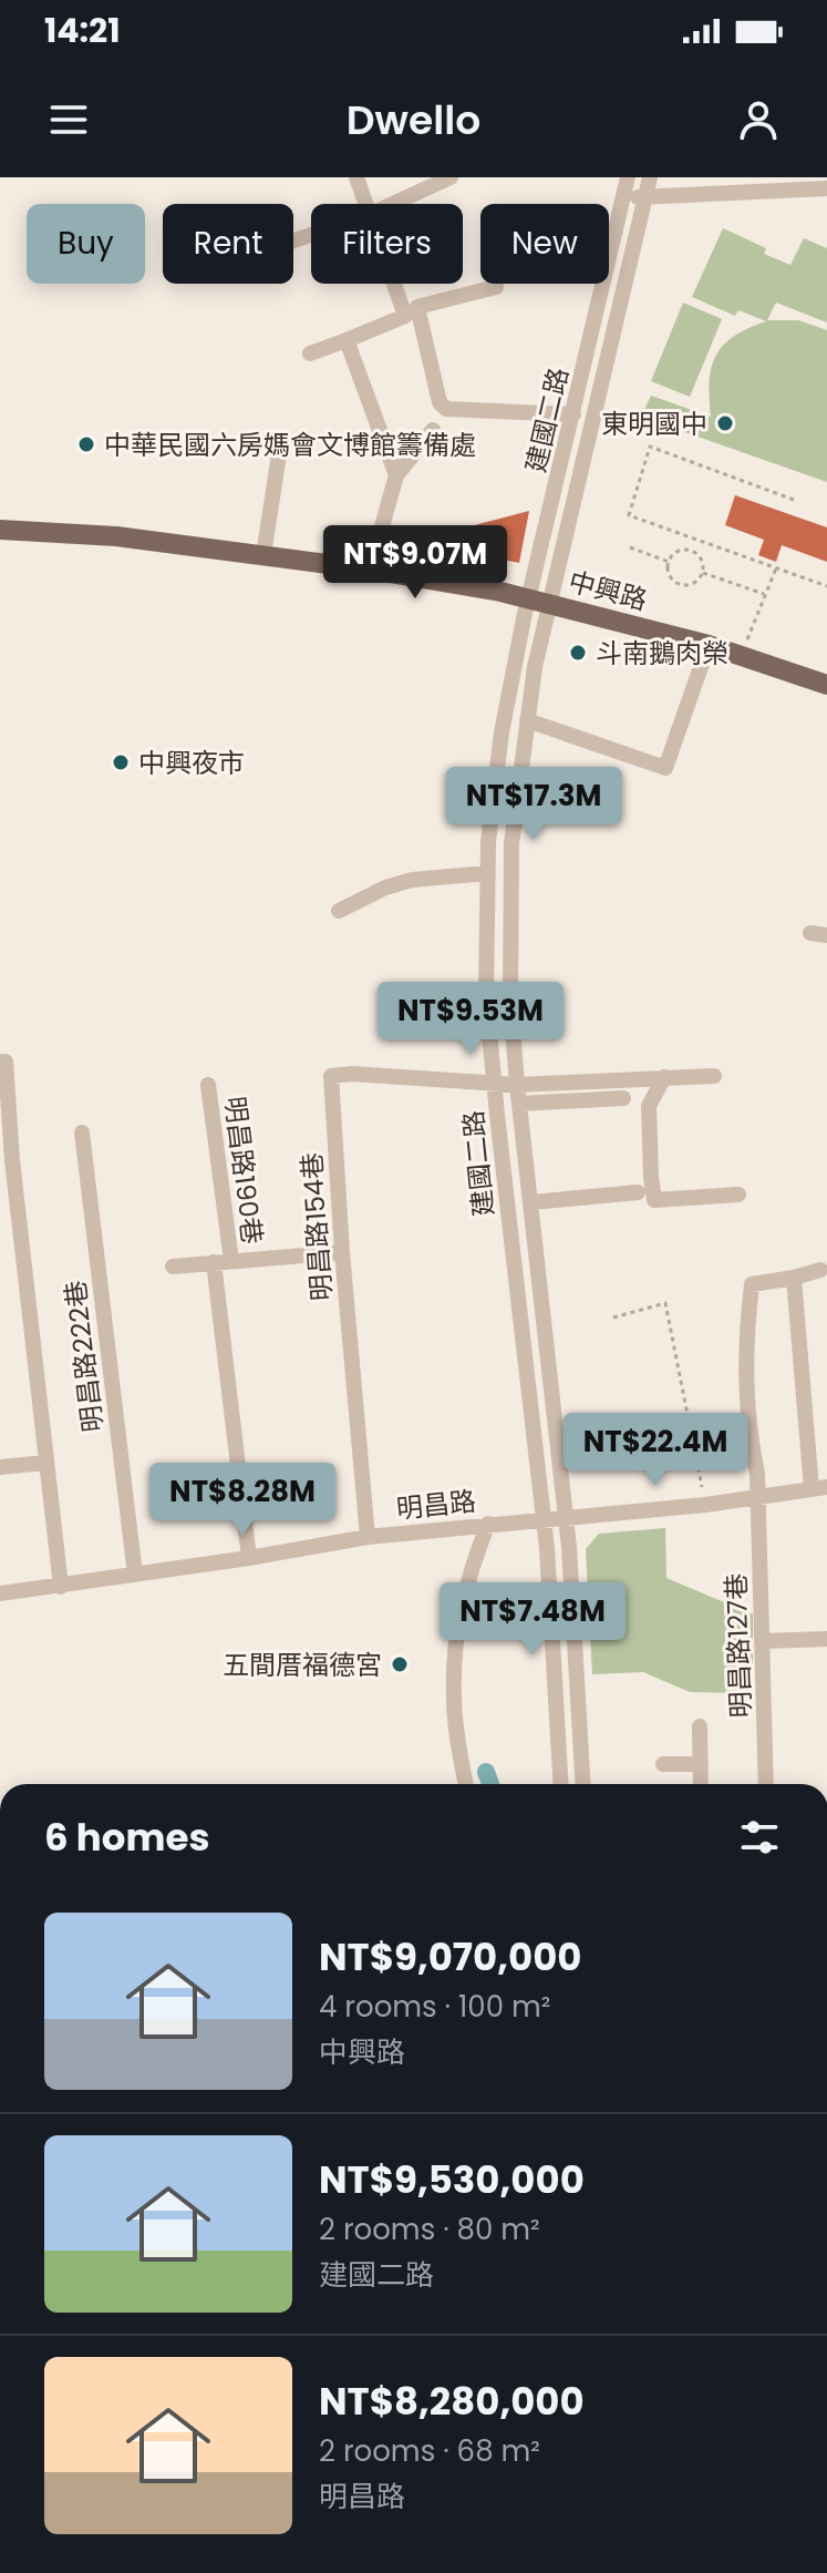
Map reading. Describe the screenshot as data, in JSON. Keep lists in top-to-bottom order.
{
  "streets": {
    "main road": ["中興路"],
    "street": [
      "建國二路",
      "明昌路190巷",
      "明昌路154巷",
      "明昌路222巷",
      "明昌路",
      "明昌路127巷"
    ]
  },
  "crossings": [
    ["建國二路", "中興路"],
    ["建國二路", "明昌路154巷"],
    ["建國二路", "明昌路"],
    ["明昌路190巷", "明昌路"],
    ["明昌路154巷", "明昌路"],
    ["明昌路222巷", "明昌路"],
    ["明昌路", "明昌路127巷"]
  ],
  "places": [
    "東明國中",
    "中華民國六房媽會文博館籌備處",
    "斗南鵝肉榮",
    "中興夜市",
    "五間厝福德宮"
  ],
  "page": {
    "status": "14:21",
    "header": "Dwello",
    "chip": [
      "Buy",
      "Rent",
      "Filters",
      "New"
    ],
    "price": [
      "NT$9.07M",
      "NT$17.3M",
      "NT$9.53M",
      "NT$22.4M",
      "NT$8.28M",
      "NT$7.48M"
    ],
    "heading": "6 homes",
    "list": [
      {
        "name": "NT$9,070,000",
        "note": "4 rooms · 100 m² · 中興路"
      },
      {
        "name": "NT$9,530,000",
        "note": "2 rooms · 80 m² · 建國二路"
      },
      {
        "name": "NT$8,280,000",
        "note": "2 rooms · 68 m² · 明昌路"
      }
    ]
  }
}
